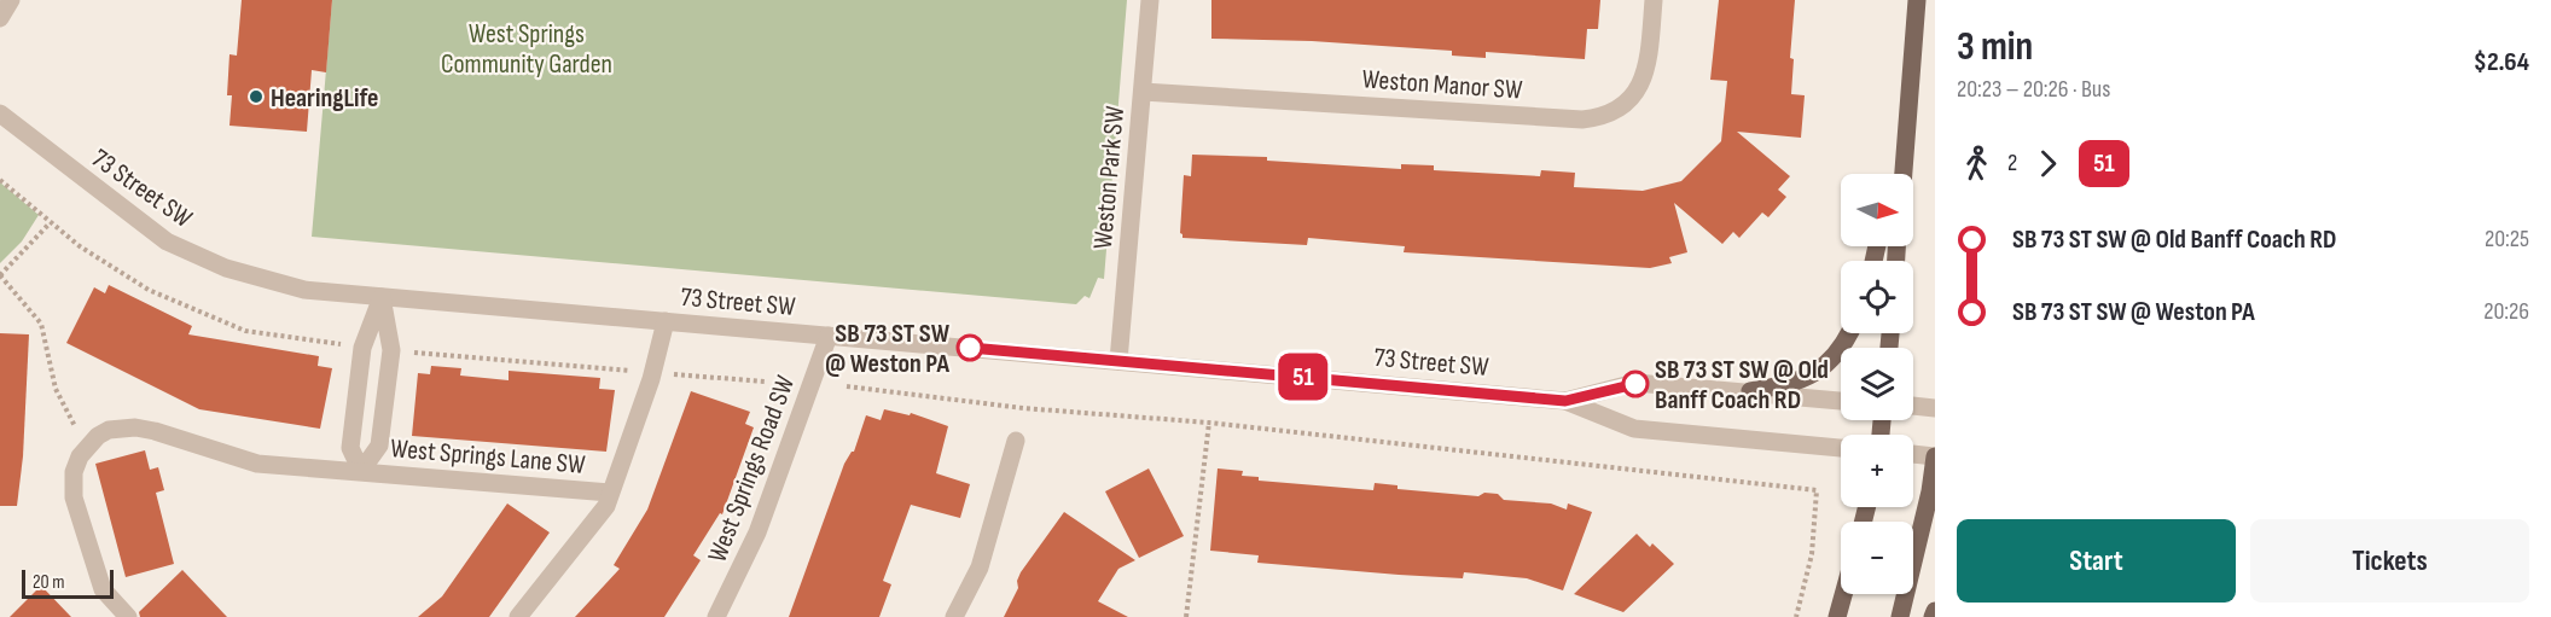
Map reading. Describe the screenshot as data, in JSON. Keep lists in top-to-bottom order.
{
  "streets": {
    "street": [
      "Weston Manor SW",
      "Weston Park SW",
      "73 Street SW",
      "West Springs Lane SW",
      "West Springs Road SW"
    ]
  },
  "crossings": [
    ["Weston Manor SW", "Weston Park SW"],
    ["Weston Park SW", "73 Street SW"],
    ["73 Street SW", "West Springs Lane SW"],
    ["73 Street SW", "West Springs Road SW"]
  ],
  "parks": ["West Springs Community Garden"],
  "places": ["HearingLife", "SB 73 ST SW @ Weston PA", "SB 73 ST SW @ Old Banff Coach RD"],
  "lines": ["bus line 51"],
  "scale_bar": "20 m",
  "north": "right",
  "page": {
    "on_map": "51",
    "heading": ["3 min", "20:23 – 20:26 · Bus", "$2.64"],
    "legs": ["2", "51"],
    "map_buttons": ["+", "−"],
    "list": [
      {
        "name": "SB 73 ST SW @ Old Banff Coach RD",
        "value": "20:25"
      },
      {
        "name": "SB 73 ST SW @ Weston PA",
        "value": "20:26"
      }
    ],
    "buttons": ["Start", "Tickets"],
    "scale": "20 m"
  }
}
